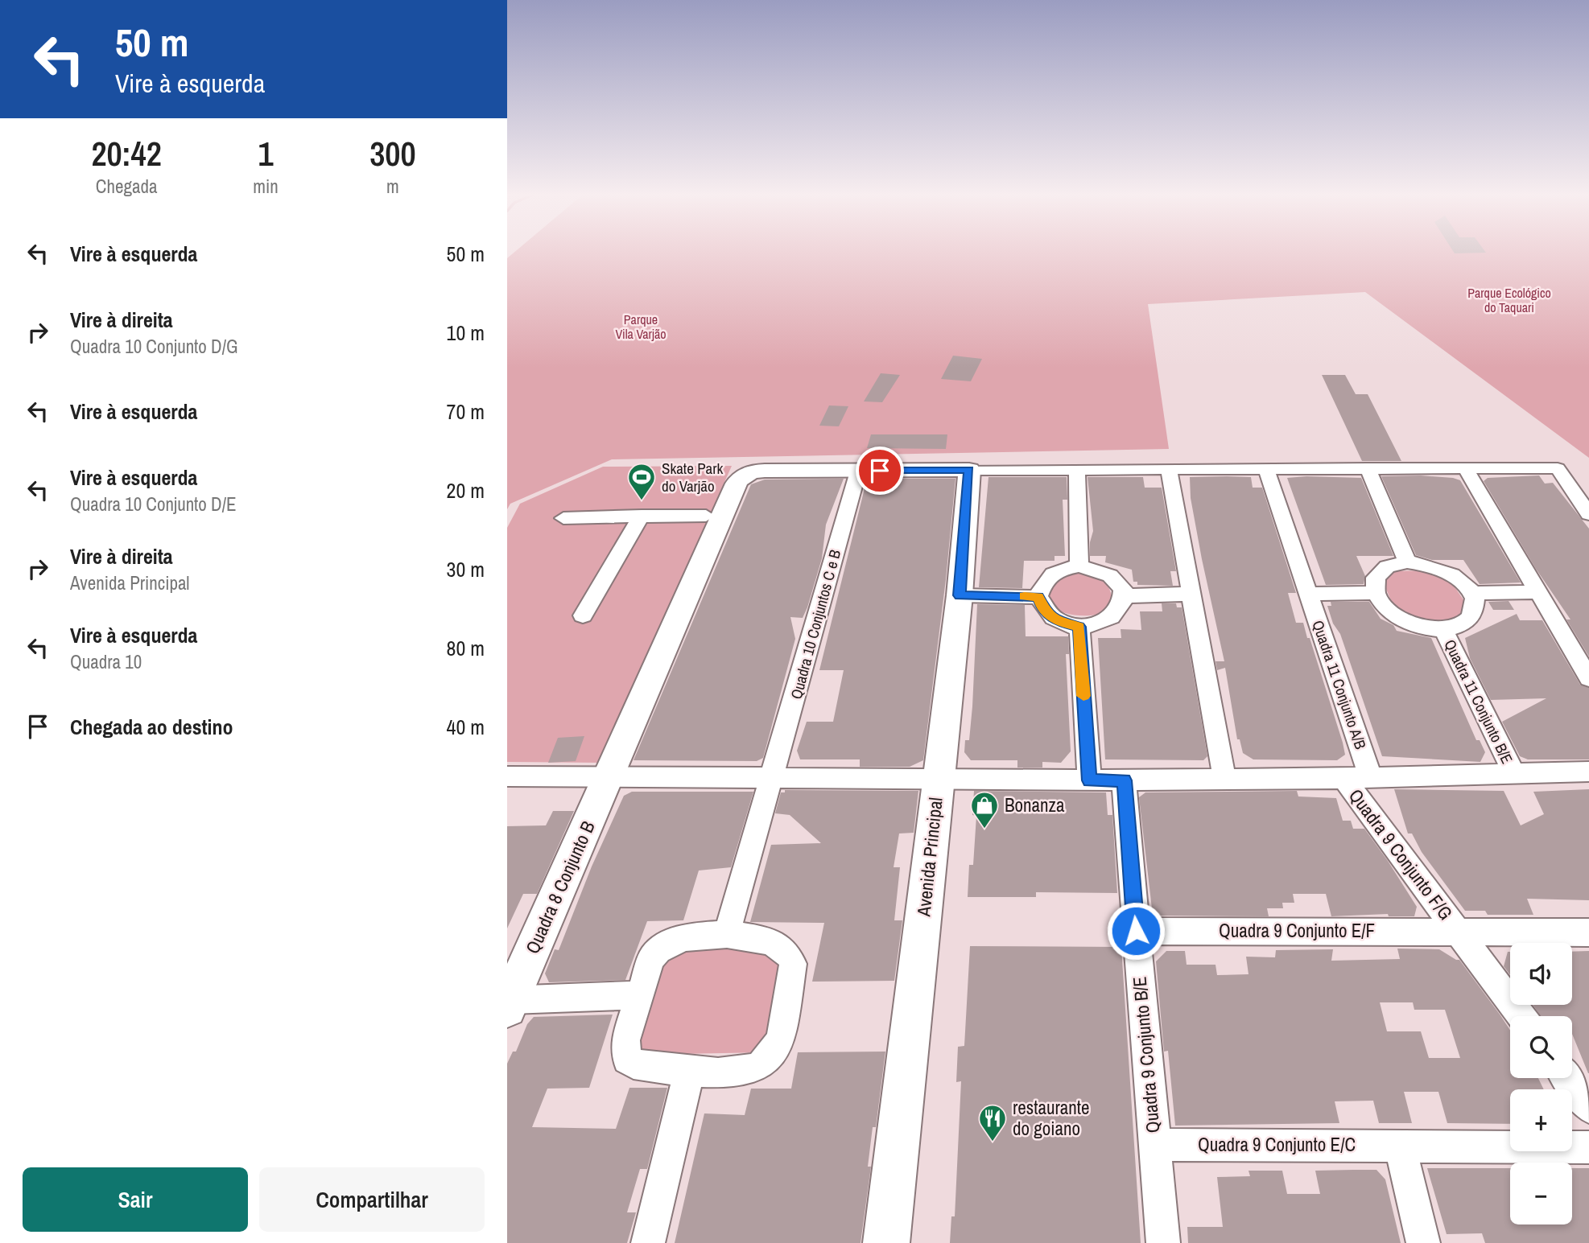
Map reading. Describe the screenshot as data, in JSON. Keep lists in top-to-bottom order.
{
  "streets": {
    "street": [
      "Quadra 10 Conjuntos C e B",
      "Quadra 11 Conjunto A/B",
      "Quadra 11 Conjunto B/E",
      "Quadra 9 Conjunto F/G",
      "Avenida Principal",
      "Quadra 8 Conjunto B",
      "Quadra 9 Conjunto E/F",
      "Quadra 9 Conjunto B/E",
      "Quadra 9 Conjunto E/C"
    ]
  },
  "crossings": [
    ["Quadra 10 Conjuntos C e B", "Quadra 8 Conjunto B"],
    ["Quadra 9 Conjunto F/G", "Quadra 9 Conjunto E/F"],
    ["Quadra 9 Conjunto E/F", "Quadra 9 Conjunto B/E"],
    ["Quadra 9 Conjunto B/E", "Quadra 9 Conjunto E/C"]
  ],
  "parks": ["Parque Ecológico do Taquari", "Parque Vila Varjão"],
  "places": {
    "sports": ["Skate Park do Varjão"],
    "shop": ["Bonanza"],
    "restaurant": ["restaurante do goiano"]
  },
  "page": {
    "turn": ["50 m", "Vire à esquerda"],
    "eta": [
      "20:42",
      "Chegada",
      "1",
      "min",
      "300",
      "m"
    ],
    "list": [
      {
        "name": "Vire à esquerda",
        "value": "50 m"
      },
      {
        "name": "Vire à direita",
        "note": "Quadra 10 Conjunto D/G",
        "value": "10 m"
      },
      {
        "name": "Vire à esquerda",
        "value": "70 m"
      },
      {
        "name": "Vire à esquerda",
        "note": "Quadra 10 Conjunto D/E",
        "value": "20 m"
      },
      {
        "name": "Vire à direita",
        "note": "Avenida Principal",
        "value": "30 m"
      },
      {
        "name": "Vire à esquerda",
        "note": "Quadra 10",
        "value": "80 m"
      },
      {
        "name": "Chegada ao destino",
        "value": "40 m"
      }
    ],
    "map_buttons": ["+", "−"],
    "buttons": ["Sair", "Compartilhar"]
  }
}
